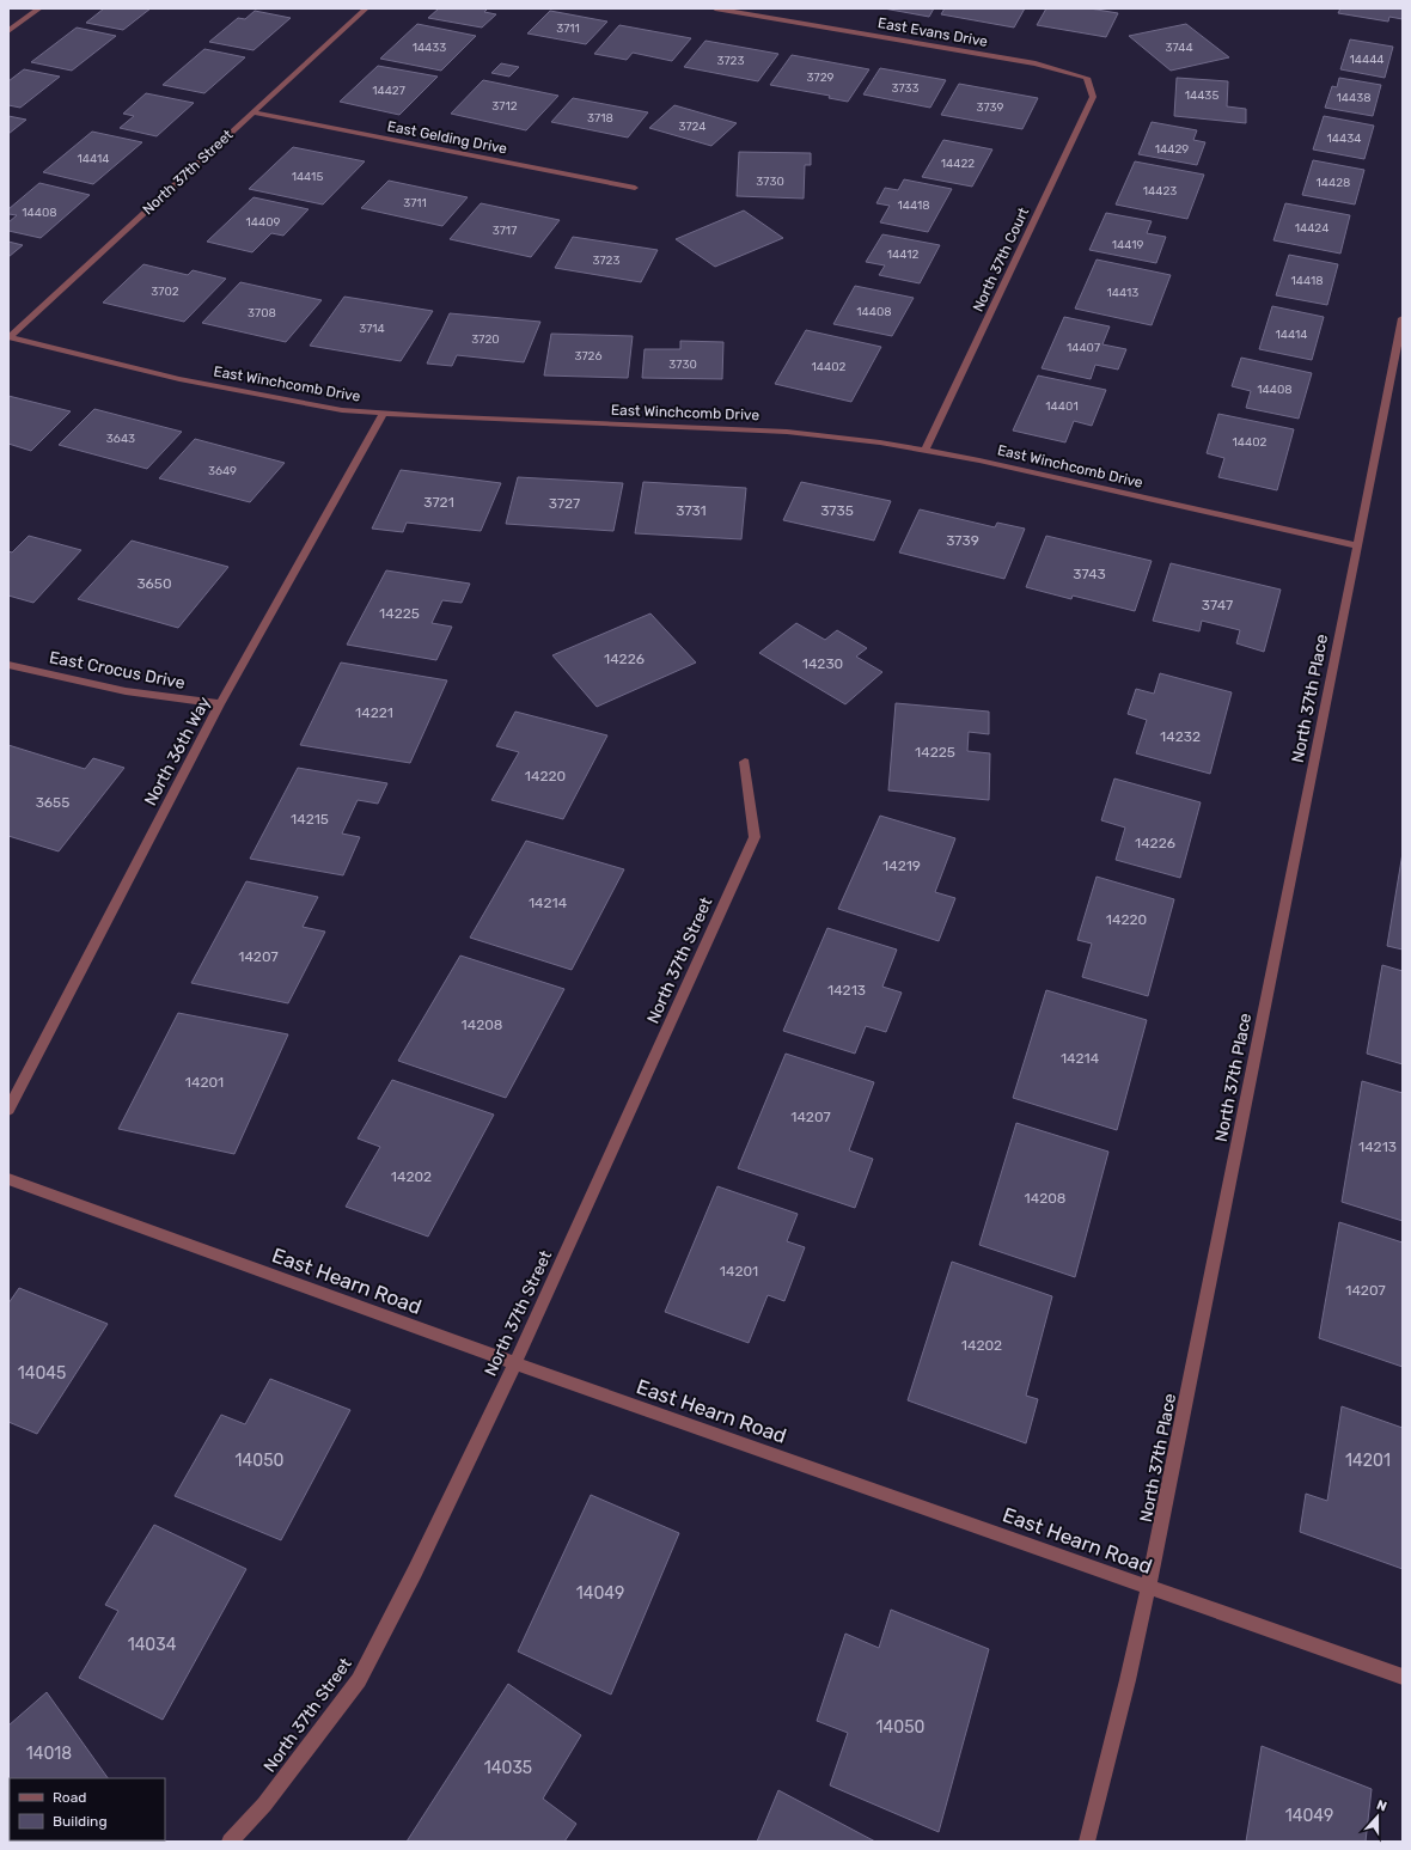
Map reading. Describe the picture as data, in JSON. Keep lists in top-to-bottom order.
{
  "streets": {
    "street": [
      "East Evans Drive",
      "East Gelding Drive",
      "North 37th Street",
      "North 37th Court",
      "East Winchcomb Drive",
      "East Crocus Drive",
      "North 37th Place",
      "North 36th Way",
      "East Hearn Road"
    ]
  },
  "crossings": [
    ["East Evans Drive", "North 37th Court"],
    ["East Gelding Drive", "North 37th Street"],
    ["North 37th Street", "East Winchcomb Drive"],
    ["North 37th Street", "East Hearn Road"],
    ["North 37th Court", "East Winchcomb Drive"],
    ["East Winchcomb Drive", "North 37th Place"],
    ["East Winchcomb Drive", "North 36th Way"],
    ["East Crocus Drive", "North 36th Way"],
    ["North 37th Place", "East Hearn Road"]
  ],
  "house_numbers": [
    "3711",
    "14433",
    "3744",
    "14444",
    "3723",
    "3729",
    "3733",
    "14427",
    "14435",
    "14438",
    "3712",
    "3739",
    "3718",
    "3724",
    "14434",
    "14429",
    "14414",
    "14422",
    "14415",
    "3730",
    "14428",
    "14423",
    "3711",
    "14418",
    "14408",
    "14409",
    "14424",
    "3717",
    "14419",
    "14412",
    "3723",
    "14418",
    "3702",
    "14413",
    "14408",
    "3708",
    "3714",
    "14414",
    "3720",
    "14407",
    "3726",
    "3730",
    "14402",
    "14408",
    "14401",
    "3643",
    "14402",
    "3649",
    "3721",
    "3727",
    "3731",
    "3735",
    "3739",
    "3743",
    "3650",
    "3747",
    "14225",
    "14226",
    "14230",
    "14221",
    "14232",
    "14225",
    "14220",
    "3655",
    "14215",
    "14226",
    "14219",
    "14214",
    "14220",
    "14207",
    "14213",
    "14208",
    "14214",
    "14201",
    "14207",
    "14213",
    "14202",
    "14208",
    "14201",
    "14207",
    "14202",
    "14045",
    "14050",
    "14201",
    "14049",
    "14034",
    "14050",
    "14018",
    "14035",
    "14049"
  ],
  "legend": ["Road", "Building"],
  "north": "top"
}
